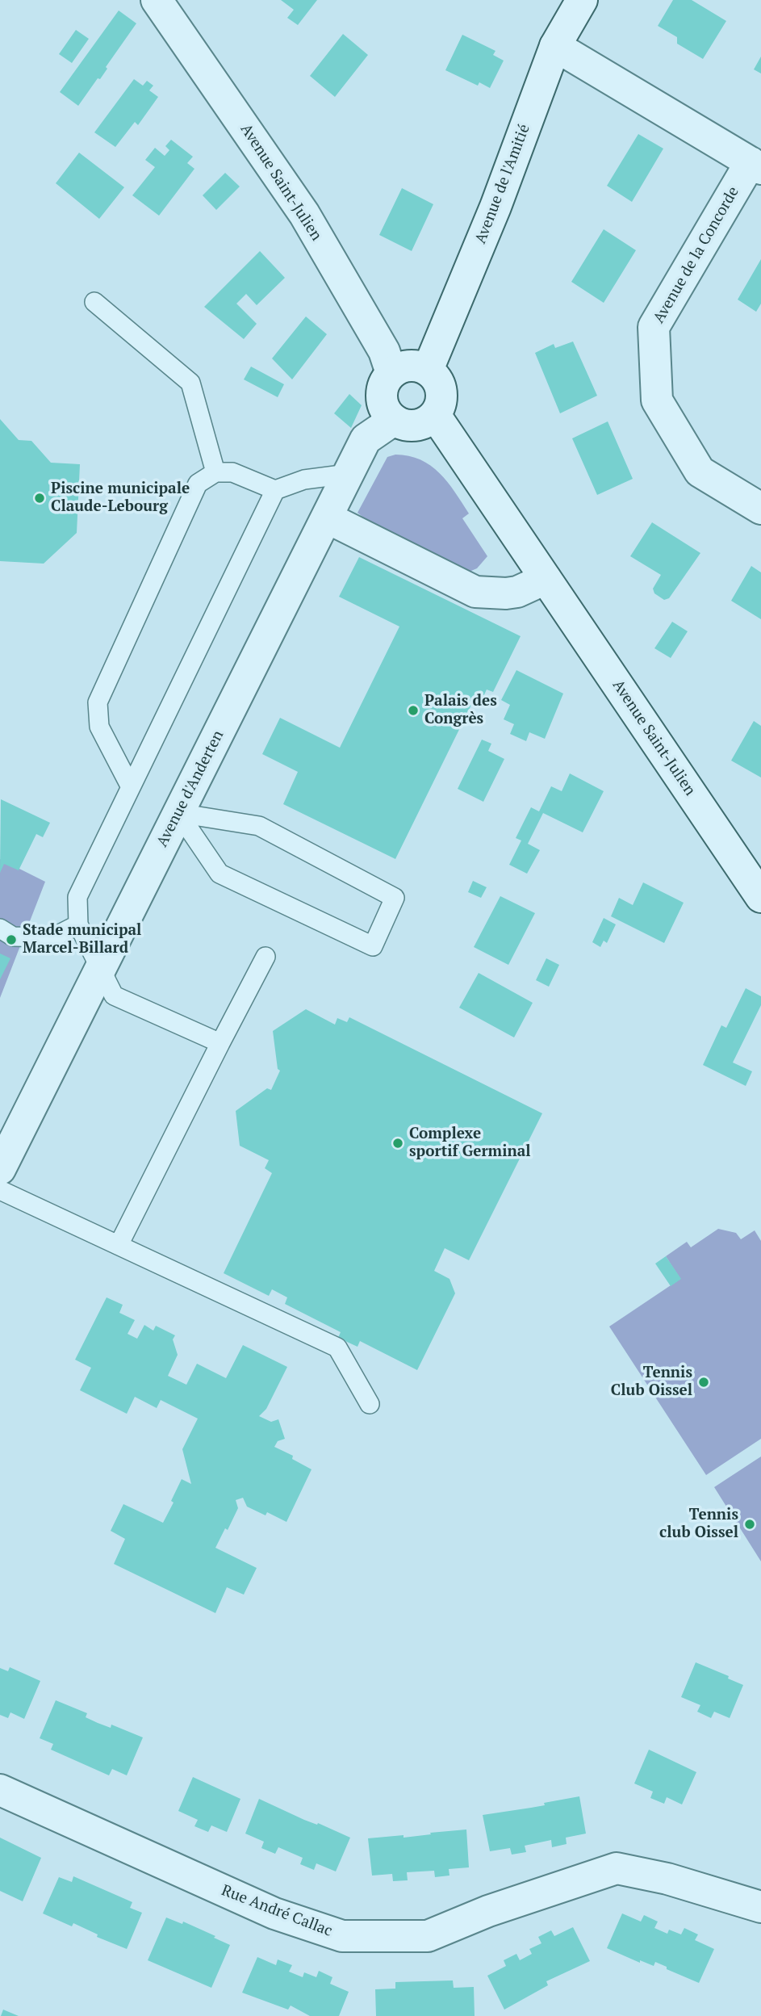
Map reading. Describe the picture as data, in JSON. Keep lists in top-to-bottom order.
{
  "streets": {
    "street": [
      "Avenue Saint-Julien",
      "Avenue de l'Amitié",
      "Avenue de la Concorde",
      "Avenue d'Anderten",
      "Rue André Callac"
    ]
  },
  "crossings": [
    ["Avenue Saint-Julien", "Avenue de l'Amitié"],
    ["Avenue Saint-Julien", "Avenue d'Anderten"],
    ["Avenue de l'Amitié", "Avenue de la Concorde"],
    ["Avenue de l'Amitié", "Avenue d'Anderten"]
  ],
  "places": [
    "Piscine municipale Claude-Lebourg",
    "Palais des Congrès",
    "Stade municipal Marcel-Billard",
    "Complexe sportif Germinal",
    "Tennis Club Oissel",
    "Tennis club Oissel"
  ]
}
